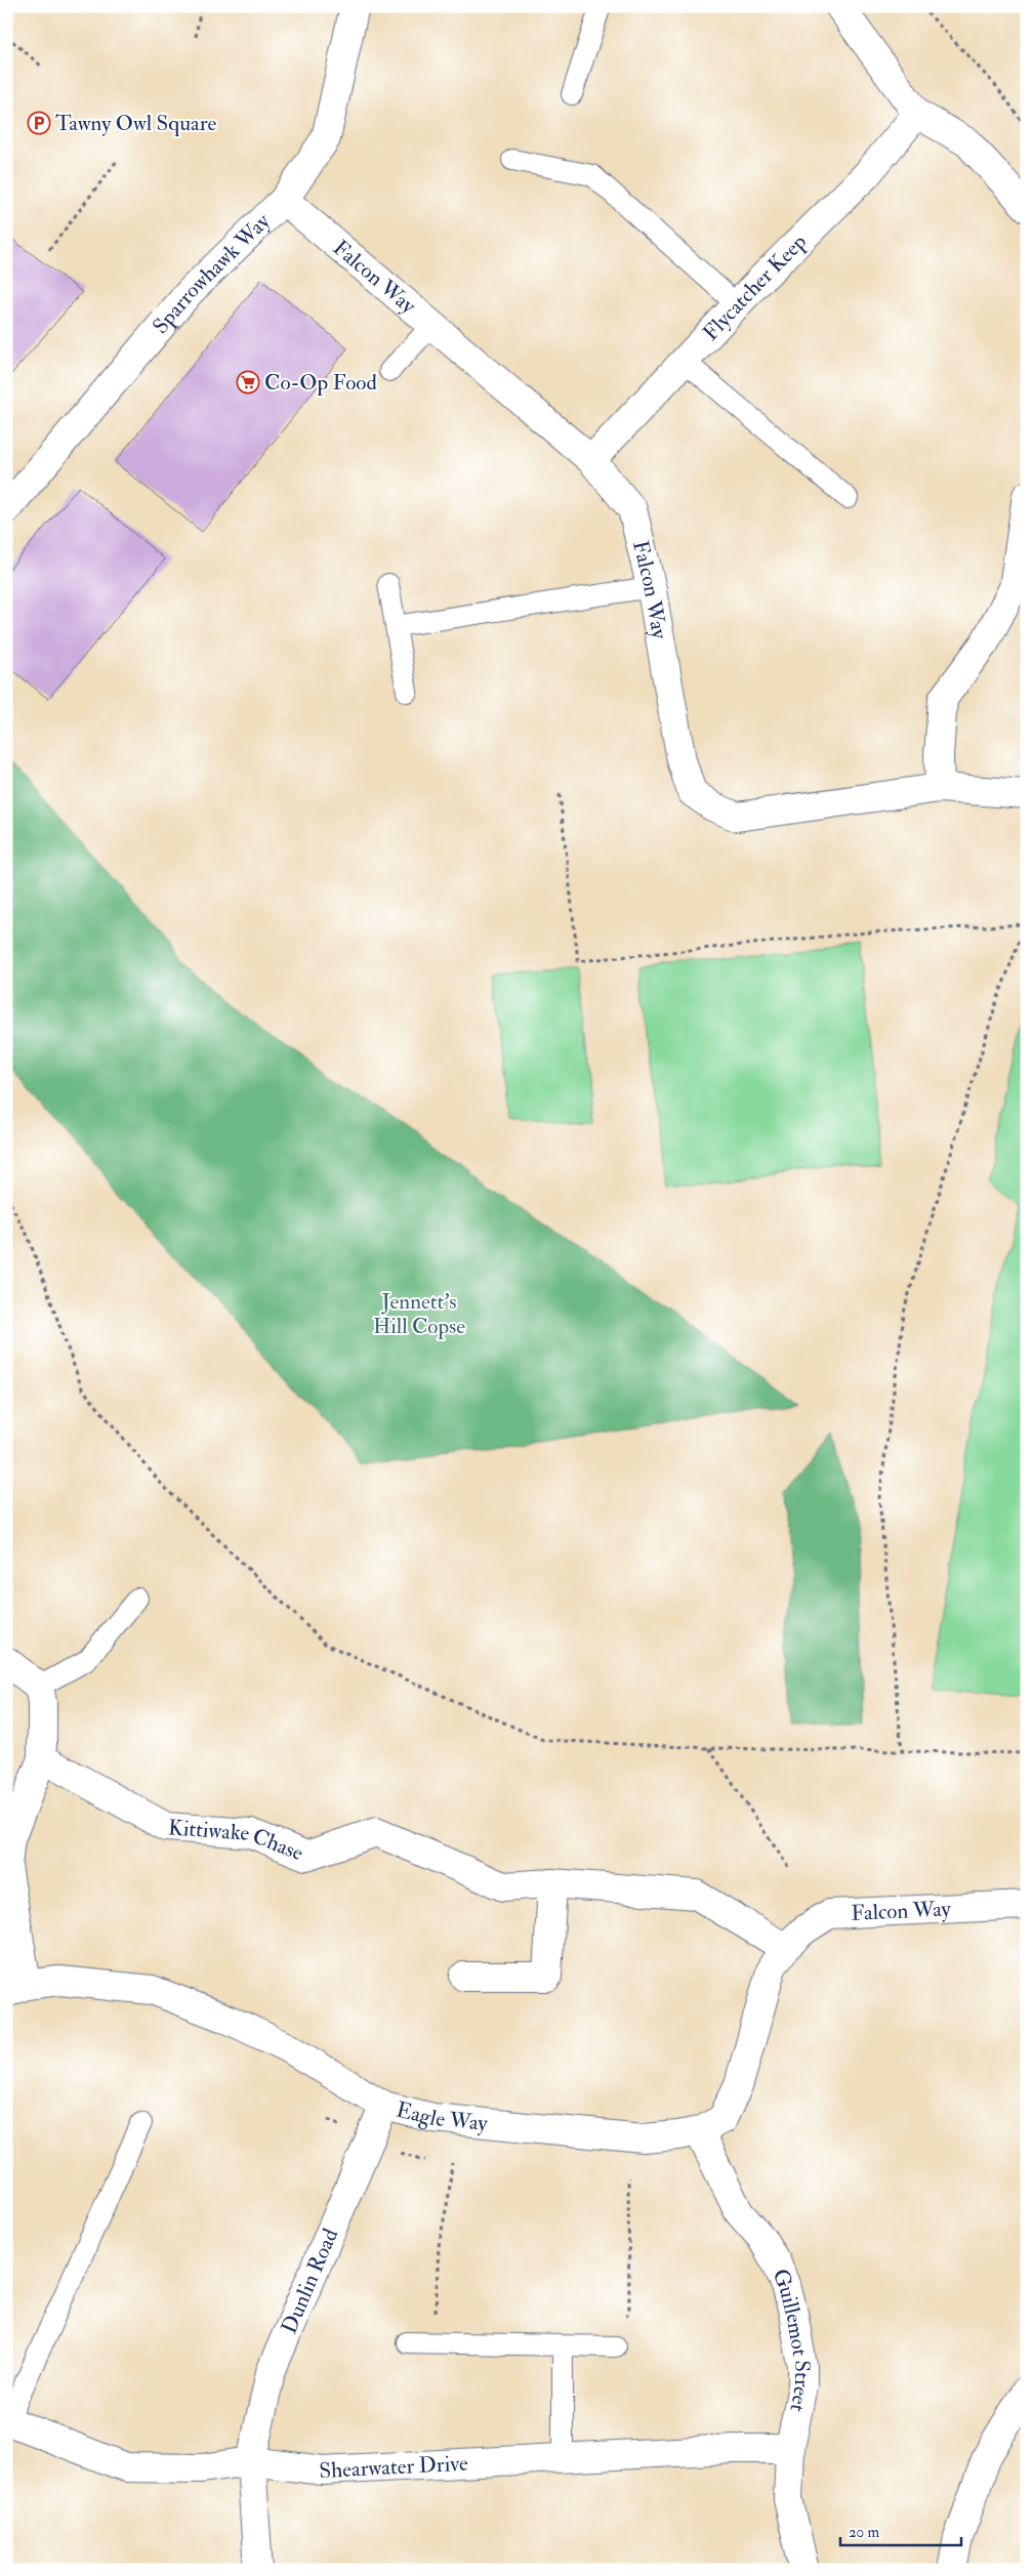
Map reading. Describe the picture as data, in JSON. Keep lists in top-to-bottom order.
{
  "streets": {
    "street": [
      "Sparrowhawk Way",
      "Falcon Way",
      "Flycatcher Keep",
      "Kittiwake Chase",
      "Eagle Way",
      "Dunlin Road",
      "Guillemot Street",
      "Shearwater Drive"
    ]
  },
  "crossings": [
    ["Sparrowhawk Way", "Falcon Way"],
    ["Falcon Way", "Flycatcher Keep"],
    ["Falcon Way", "Kittiwake Chase"],
    ["Falcon Way", "Eagle Way"],
    ["Kittiwake Chase", "Eagle Way"],
    ["Eagle Way", "Dunlin Road"],
    ["Eagle Way", "Guillemot Street"],
    ["Dunlin Road", "Shearwater Drive"],
    ["Guillemot Street", "Shearwater Drive"]
  ],
  "parks": ["Jennett's Hill Copse"],
  "places": {
    "parking": ["Tawny Owl Square"],
    "supermarket": ["Co-Op Food"]
  },
  "scale_bar": "20 m"
}
